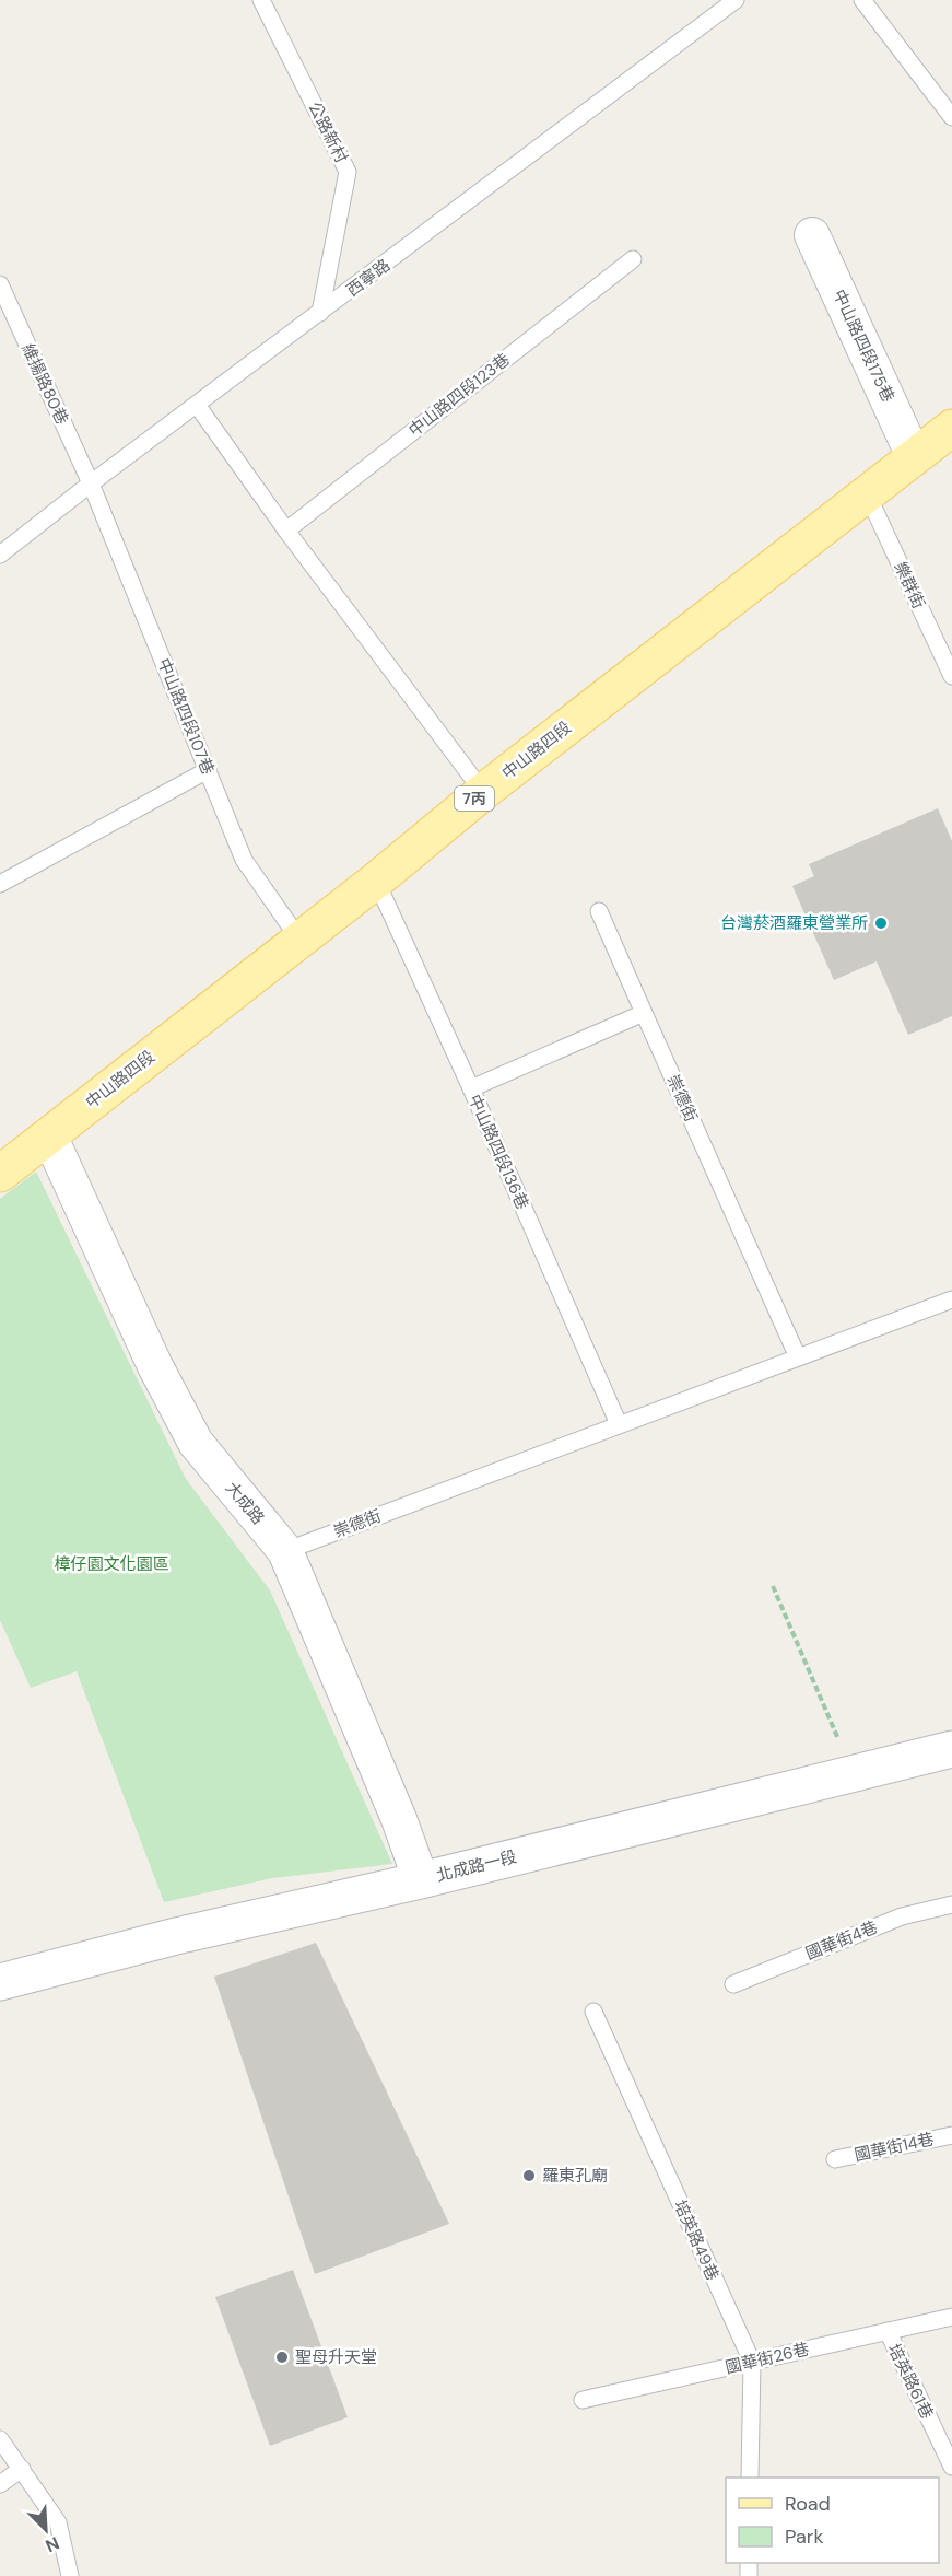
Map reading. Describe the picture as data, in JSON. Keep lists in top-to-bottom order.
{
  "streets": {
    "main road": ["中山路四段", "7丙"],
    "street": ["中山路四段175巷", "大成路", "北成路一段"],
    "lane": [
      "公路新村",
      "西寧路",
      "維揚路80巷",
      "中山路四段123巷",
      "樂群街",
      "中山路四段107巷",
      "崇德街",
      "中山路四段136巷",
      "國華街4巷",
      "國華街14巷",
      "培英路49巷",
      "國華街26巷",
      "培英路61巷"
    ]
  },
  "crossings": [
    ["公路新村", "西寧路"],
    ["西寧路", "維揚路80巷"],
    ["西寧路", "中山路四段107巷"],
    ["中山路四段175巷", "中山路四段"],
    ["維揚路80巷", "中山路四段107巷"],
    ["樂群街", "中山路四段"],
    ["中山路四段107巷", "中山路四段"],
    ["中山路四段", "中山路四段136巷"],
    ["中山路四段", "大成路"],
    ["崇德街", "中山路四段136巷"],
    ["崇德街", "大成路"],
    ["大成路", "北成路一段"],
    ["培英路49巷", "國華街26巷"],
    ["國華街26巷", "培英路61巷"]
  ],
  "parks": ["樟仔園文化園區"],
  "places": ["台灣菸酒羅東營業所", "羅東孔廟", "聖母升天堂"],
  "legend": ["Road", "Park"],
  "north": "bottom right"
}
